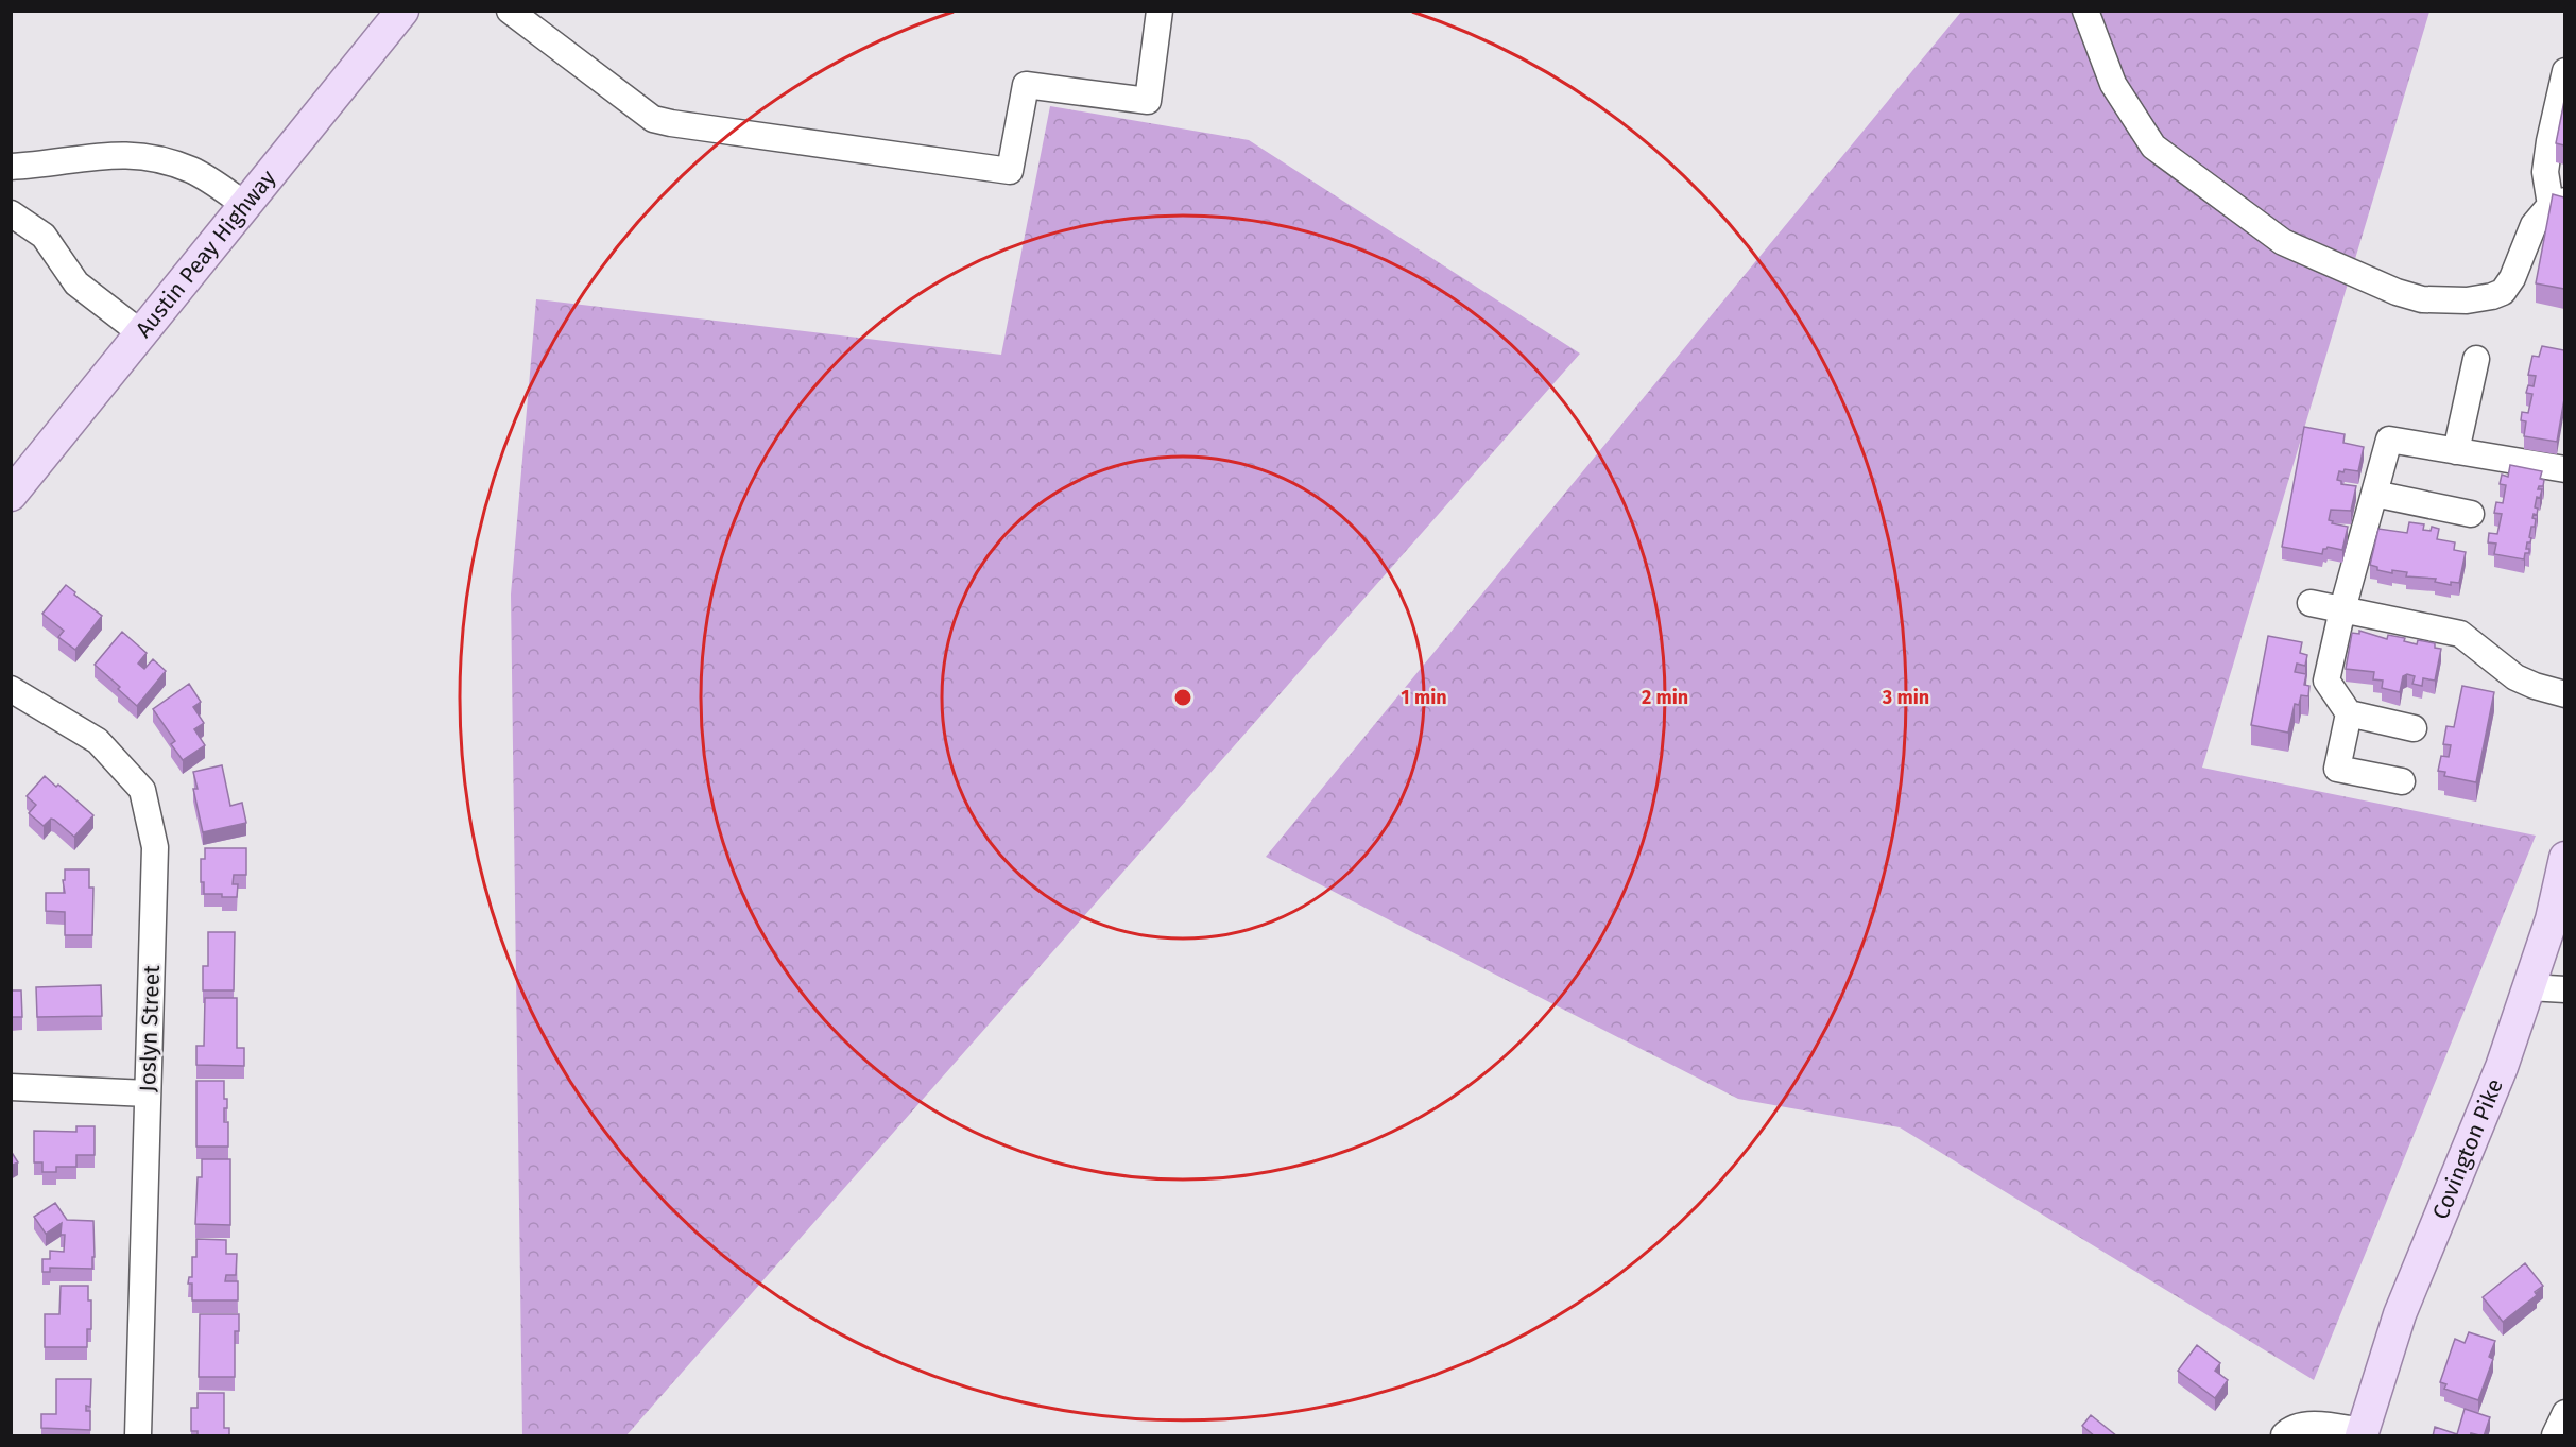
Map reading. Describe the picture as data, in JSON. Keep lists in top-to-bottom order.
{
  "streets": {
    "main road": ["Austin Peay Highway", "Covington Pike"],
    "street": ["Joslyn Street"]
  },
  "rings": ["1 min", "2 min", "3 min"]
}
